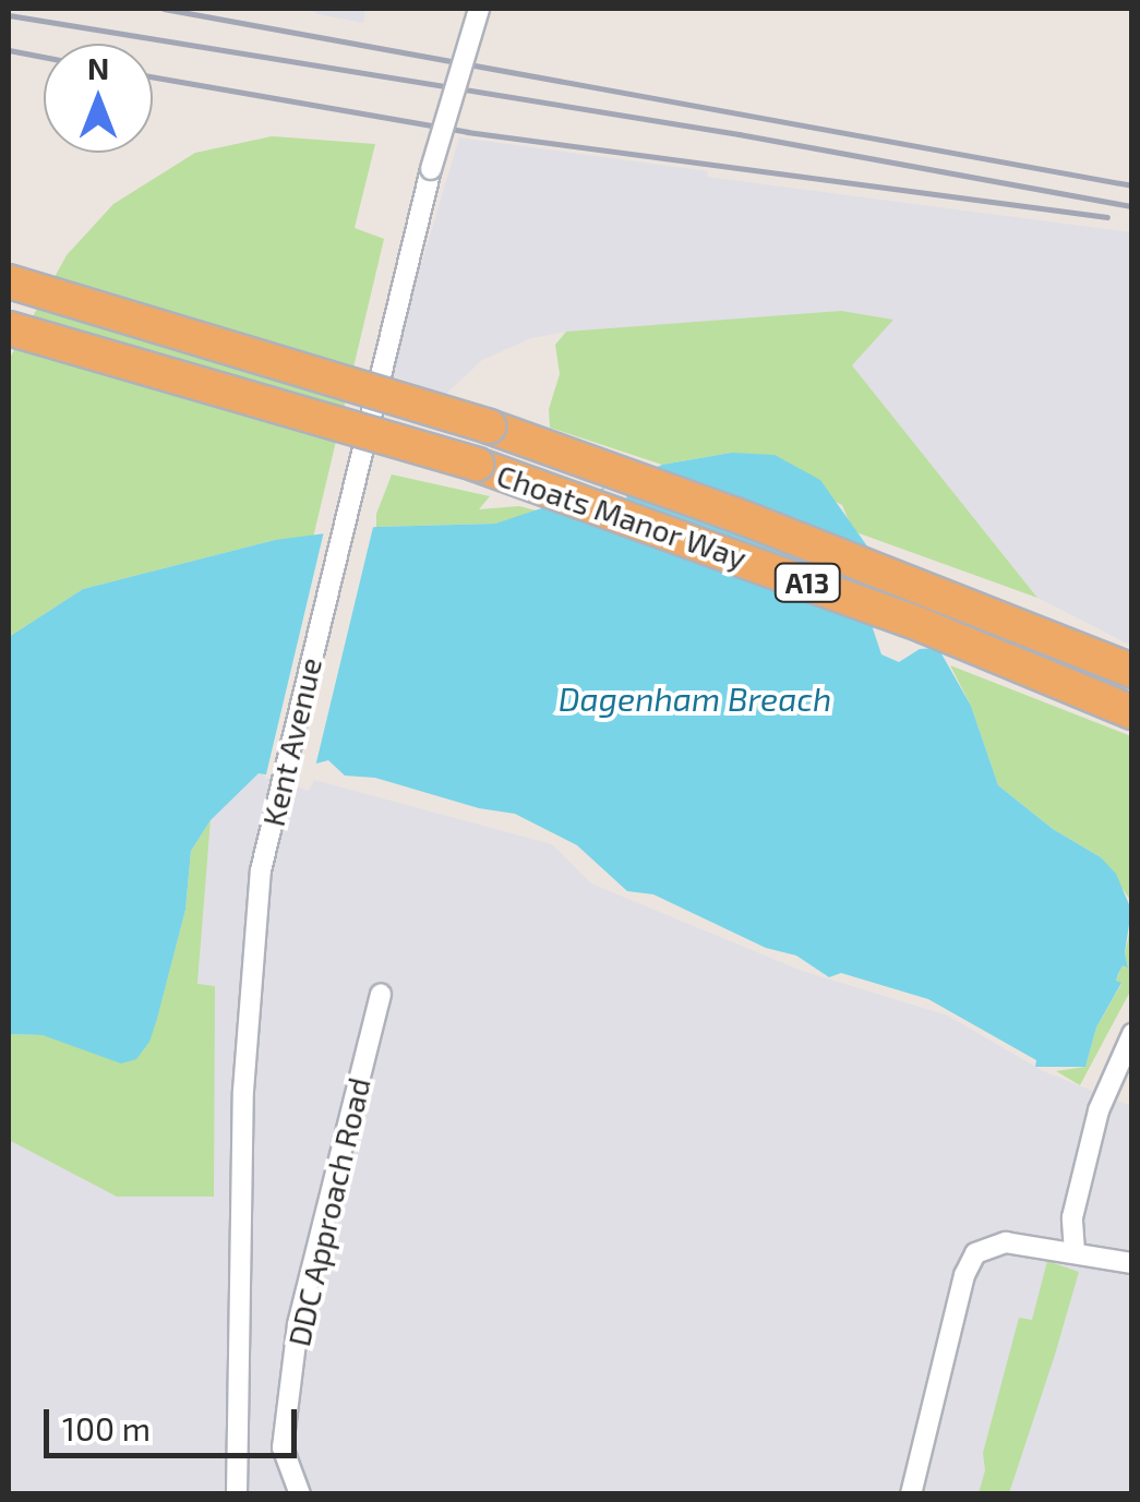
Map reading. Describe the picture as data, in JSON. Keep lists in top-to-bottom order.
{
  "streets": {
    "highway": ["Choats Manor Way", "A13"],
    "street": ["Kent Avenue", "DDC Approach Road"]
  },
  "water": ["Dagenham Breach"],
  "scale_bar": "100 m",
  "north": "top"
}
